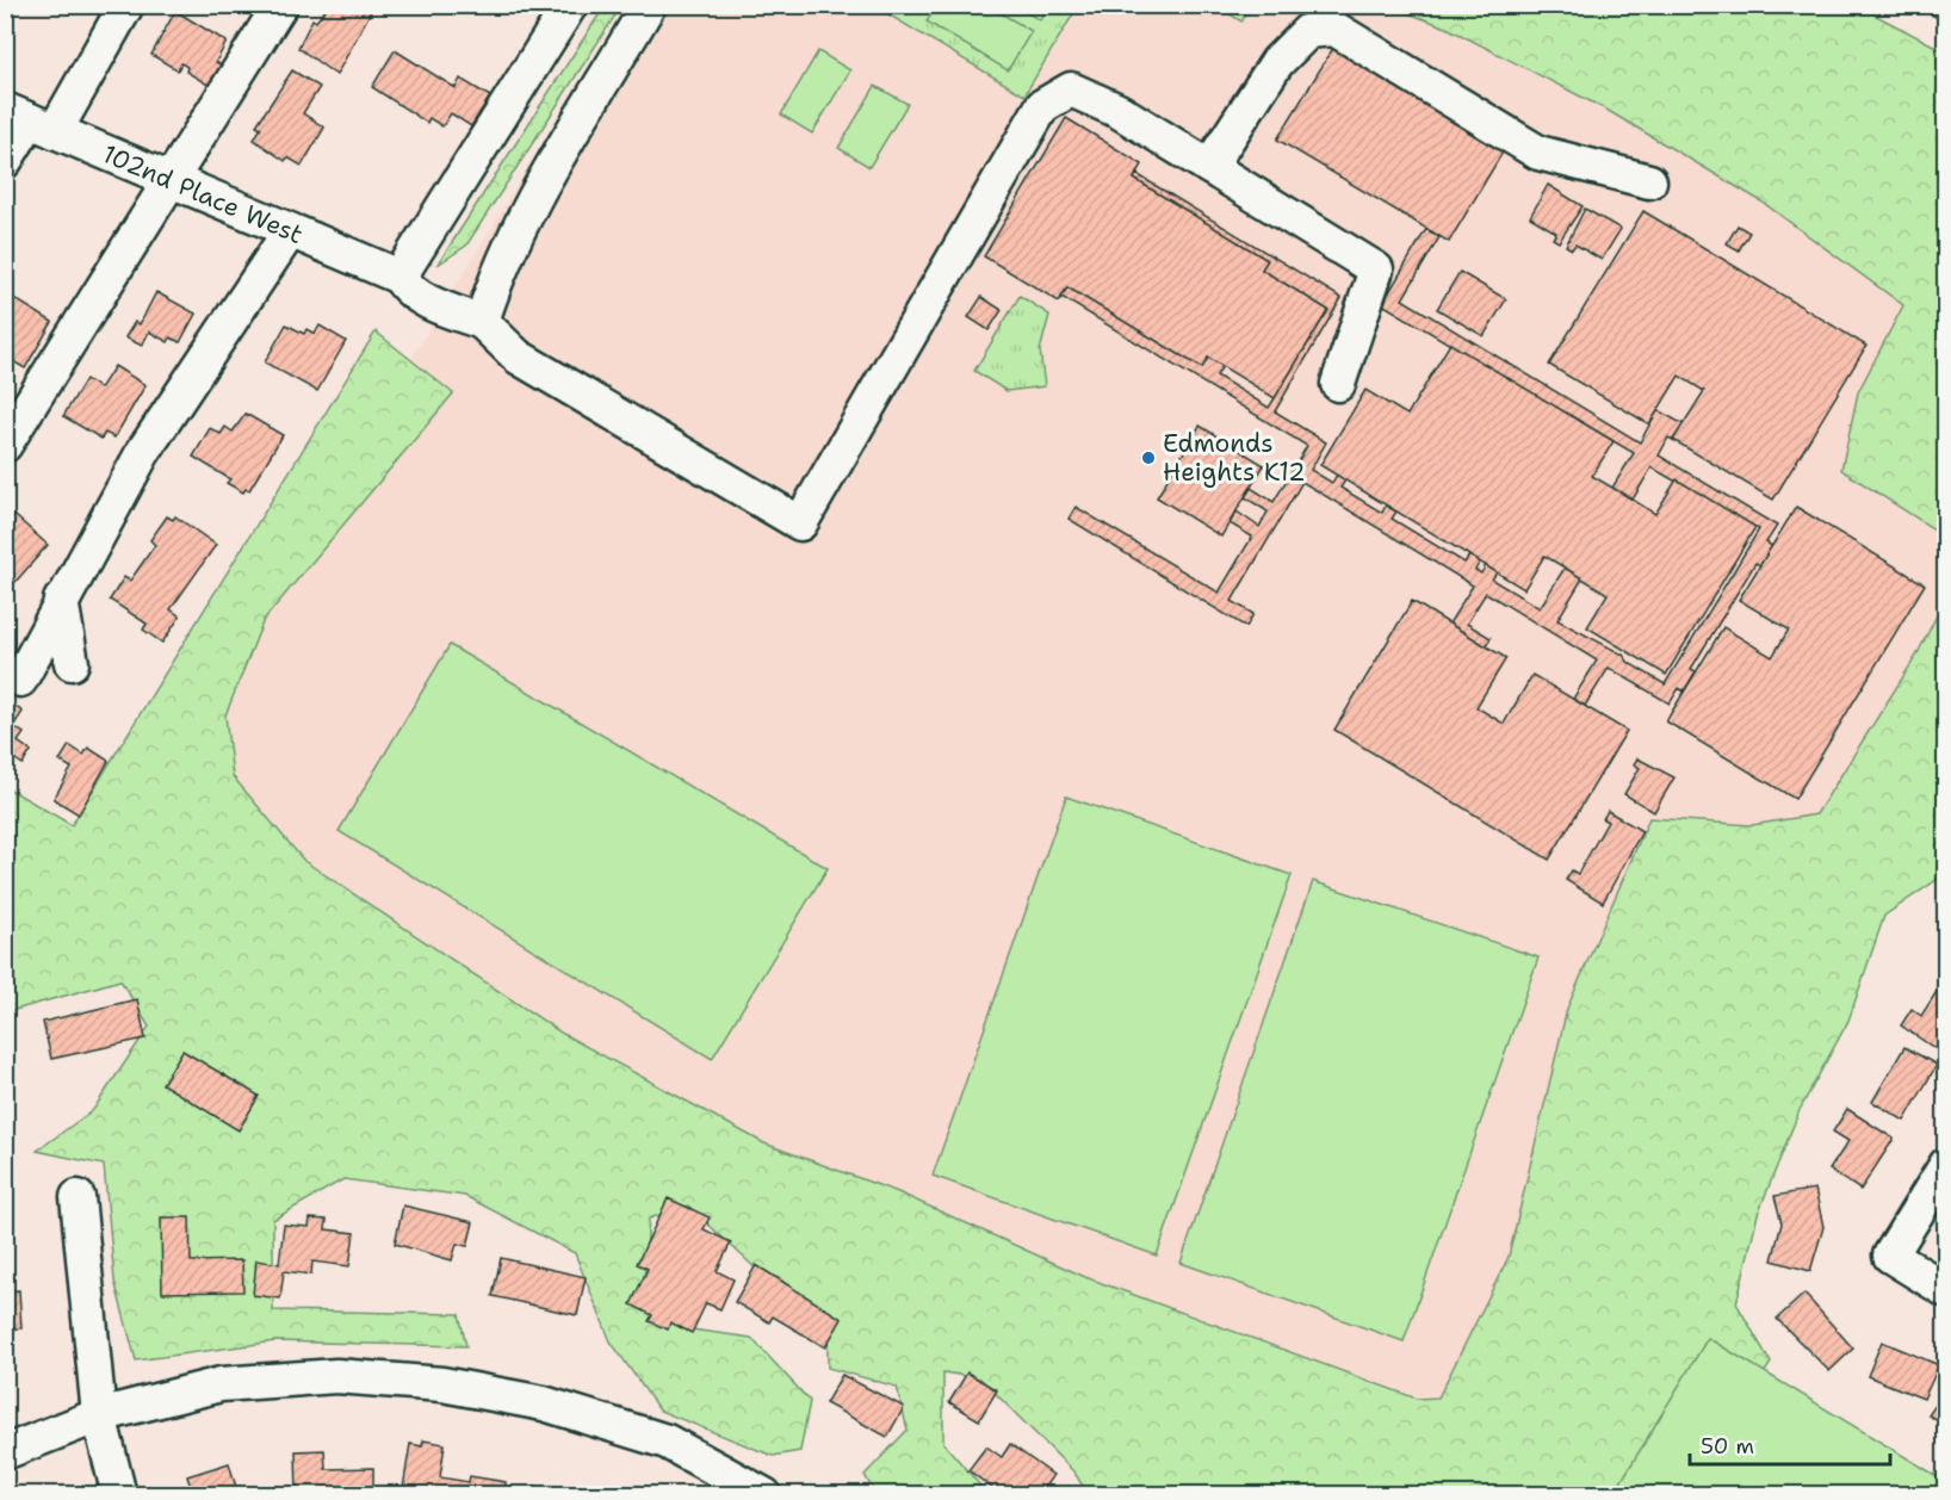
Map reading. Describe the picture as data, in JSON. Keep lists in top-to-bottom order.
{
  "streets": {
    "street": ["102nd Place West"]
  },
  "places": ["Edmonds Heights K12"],
  "scale_bar": "50 m"
}
